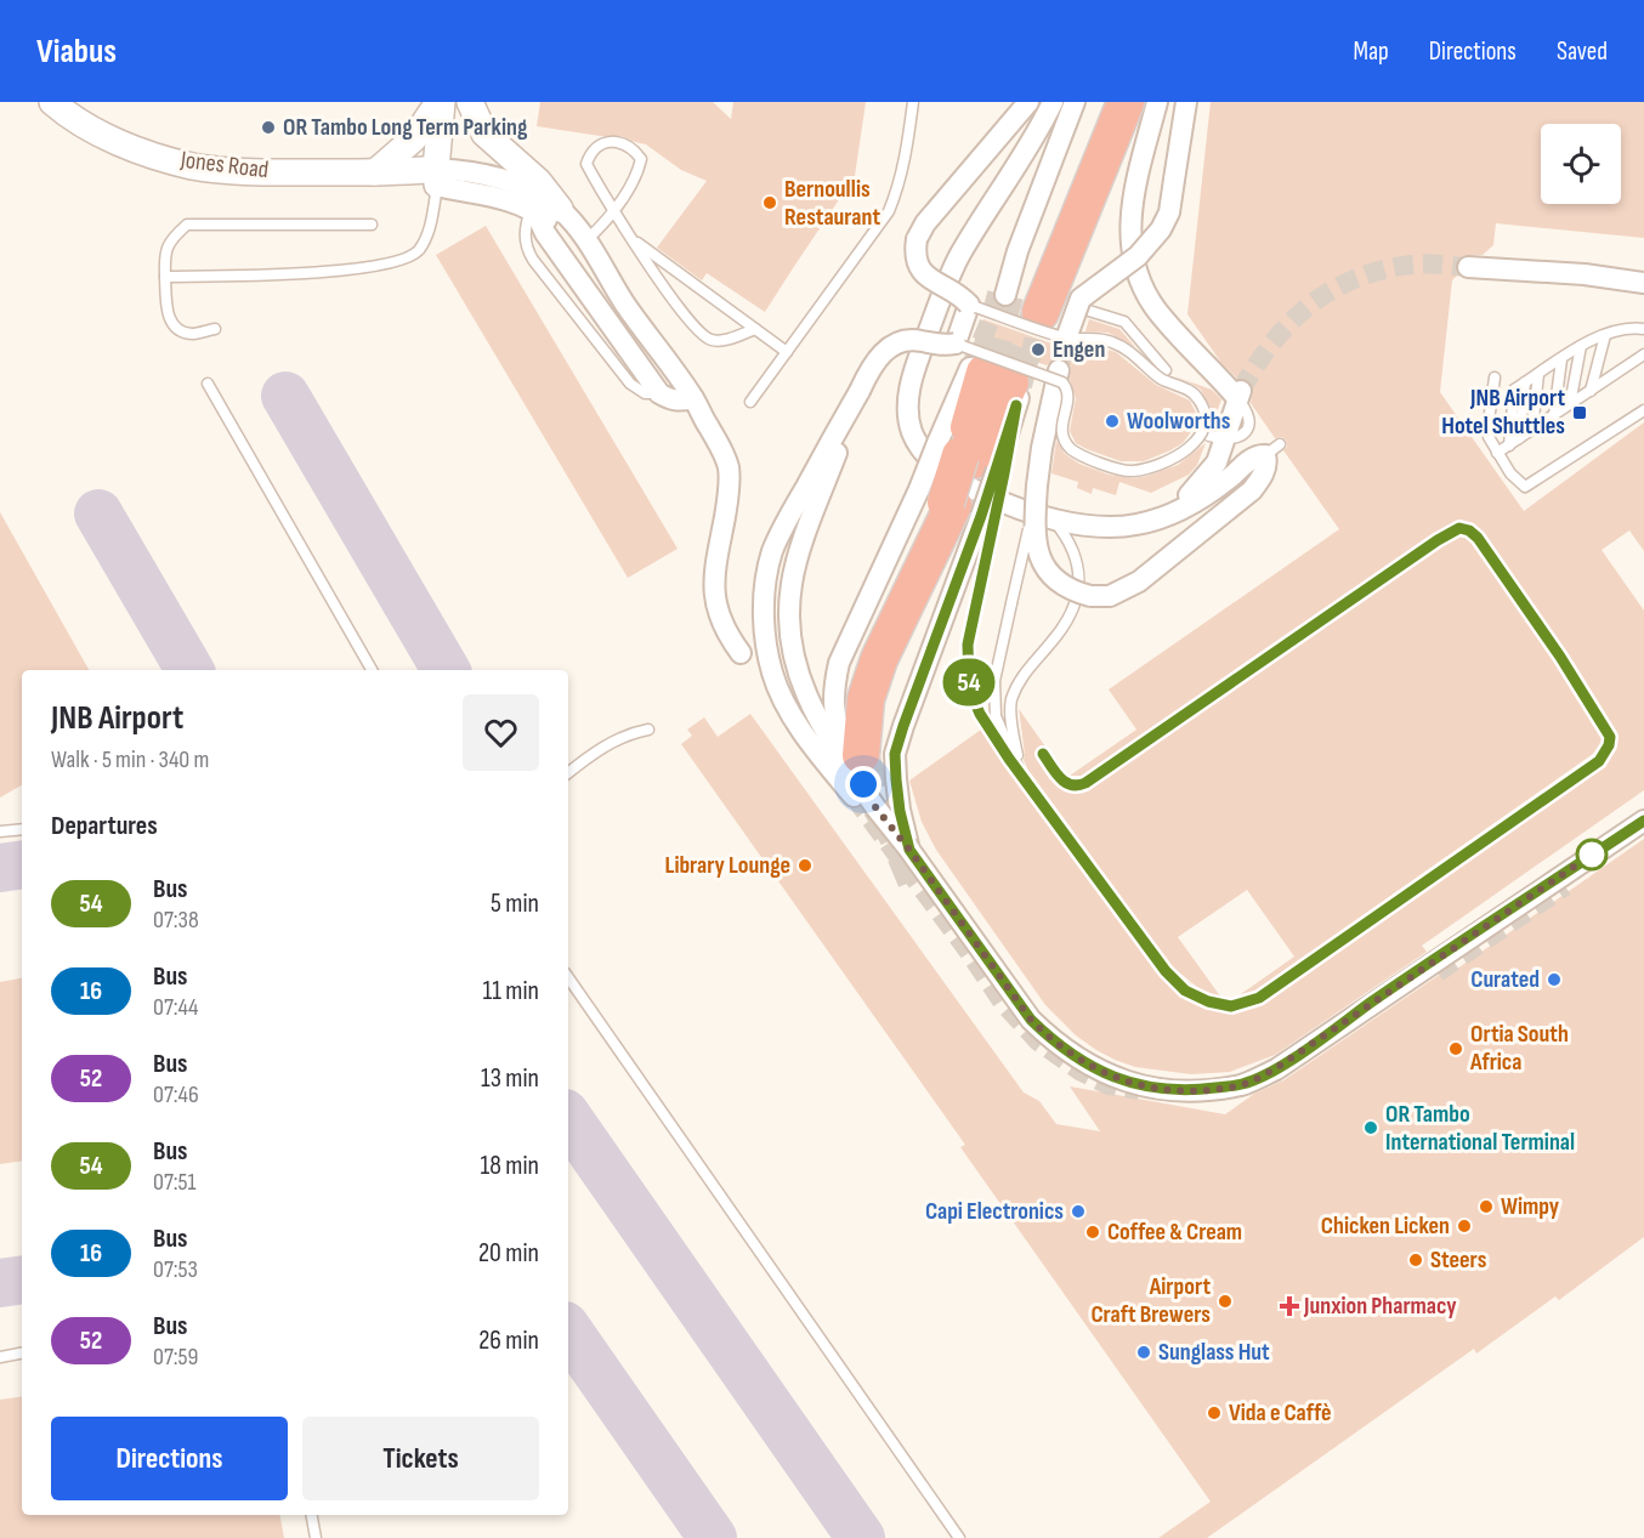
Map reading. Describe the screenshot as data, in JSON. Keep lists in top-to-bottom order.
{
  "streets": {
    "street": ["Jones Road"]
  },
  "places": {
    "other": [
      "OR Tambo Long Term Parking",
      "Bernoullis Restaurant",
      "Engen",
      "Woolworths",
      "Library Lounge",
      "Curated",
      "Ortia South Africa",
      "OR Tambo International Terminal",
      "Wimpy",
      "Capi Electronics",
      "Chicken Licken",
      "Coffee & Cream",
      "Steers",
      "Airport Craft Brewers",
      "Sunglass Hut",
      "Vida e Caffè"
    ],
    "transit": ["JNB Airport Hotel Shuttles"],
    "health": ["Junxion Pharmacy"]
  },
  "lines": ["bus line 54"],
  "page": {
    "header": "Viabus",
    "nav": ["Map", "Directions", "Saved"],
    "on_map": "54",
    "heading": [
      ["JNB Airport", "Walk · 5 min · 340 m"],
      "Departures"
    ],
    "list": [
      {
        "mark": "54",
        "name": "Bus",
        "note": "07:38",
        "value": "5 min"
      },
      {
        "mark": "16",
        "name": "Bus",
        "note": "07:44",
        "value": "11 min"
      },
      {
        "mark": "52",
        "name": "Bus",
        "note": "07:46",
        "value": "13 min"
      },
      {
        "mark": "54",
        "name": "Bus",
        "note": "07:51",
        "value": "18 min"
      },
      {
        "mark": "16",
        "name": "Bus",
        "note": "07:53",
        "value": "20 min"
      },
      {
        "mark": "52",
        "name": "Bus",
        "note": "07:59",
        "value": "26 min"
      }
    ],
    "buttons": ["Directions", "Tickets"]
  }
}
